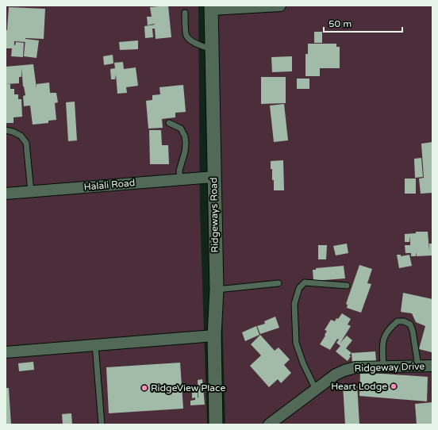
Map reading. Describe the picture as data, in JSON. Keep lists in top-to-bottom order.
{
  "streets": {
    "street": ["Halali Road", "Ridgeways Road", "Ridgeway Drive"]
  },
  "crossings": [
    ["Halali Road", "Ridgeways Road"]
  ],
  "places": ["Heart Lodge", "RidgeView Place"],
  "scale_bar": "50 m"
}
